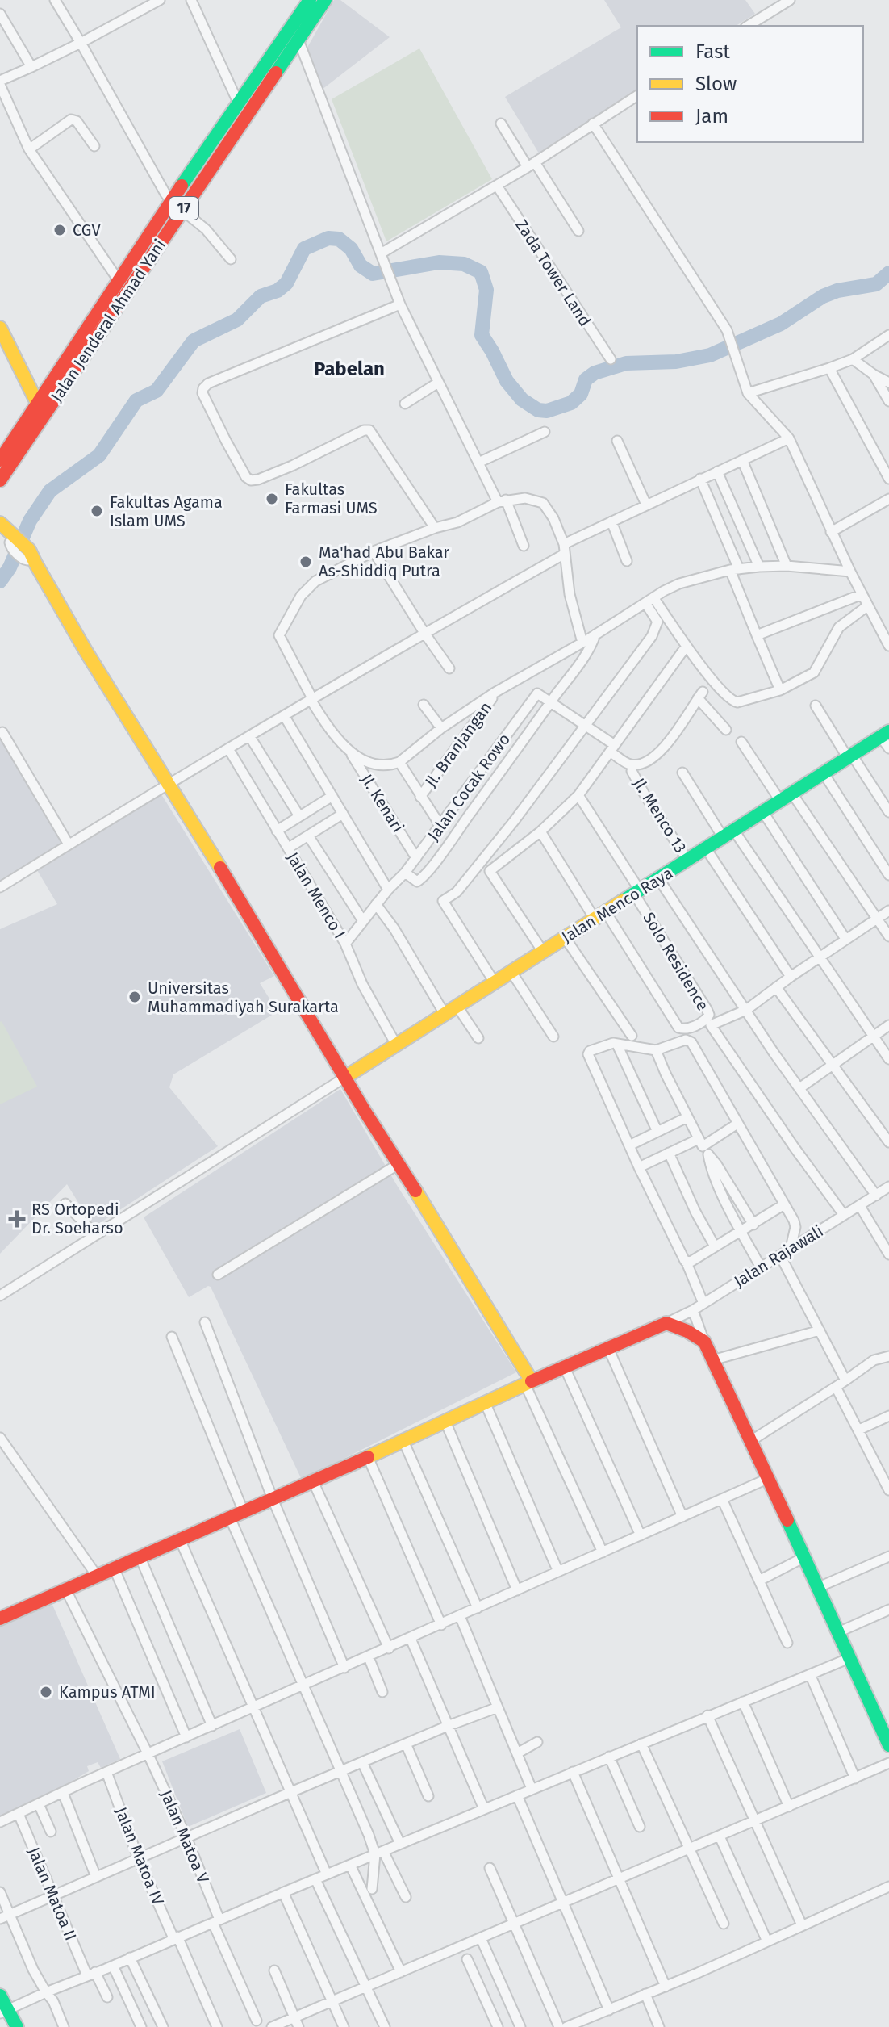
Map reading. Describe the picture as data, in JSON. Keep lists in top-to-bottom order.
{
  "streets": {
    "main road": ["17", "Jalan Jenderal Ahmad Yani", "Jalan Menco Raya"],
    "street": [
      "Zada Tower Land",
      "Jl. Branjangan",
      "Jalan Cocak Rowo",
      "Jl. Kenari",
      "Jl. Menco 13",
      "Jalan Menco I",
      "Solo Residence",
      "Jalan Rajawali",
      "Jalan Matoa V",
      "Jalan Matoa IV",
      "Jalan Matoa II"
    ]
  },
  "crossings": [
    ["Jalan Cocak Rowo", "Jl. Kenari"],
    ["Jl. Menco 13", "Jalan Menco Raya"],
    ["Jalan Menco I", "Jalan Menco Raya"],
    ["Jalan Menco Raya", "Solo Residence"]
  ],
  "districts": ["Pabelan"],
  "places": {
    "other": [
      "CGV",
      "Fakultas Farmasi UMS",
      "Fakultas Agama Islam UMS",
      "Ma'had Abu Bakar As-Shiddiq Putra",
      "Universitas Muhammadiyah Surakarta",
      "Kampus ATMI"
    ],
    "health": ["RS Ortopedi Dr. Soeharso"]
  },
  "legend": ["Fast", "Slow", "Jam"]
}
